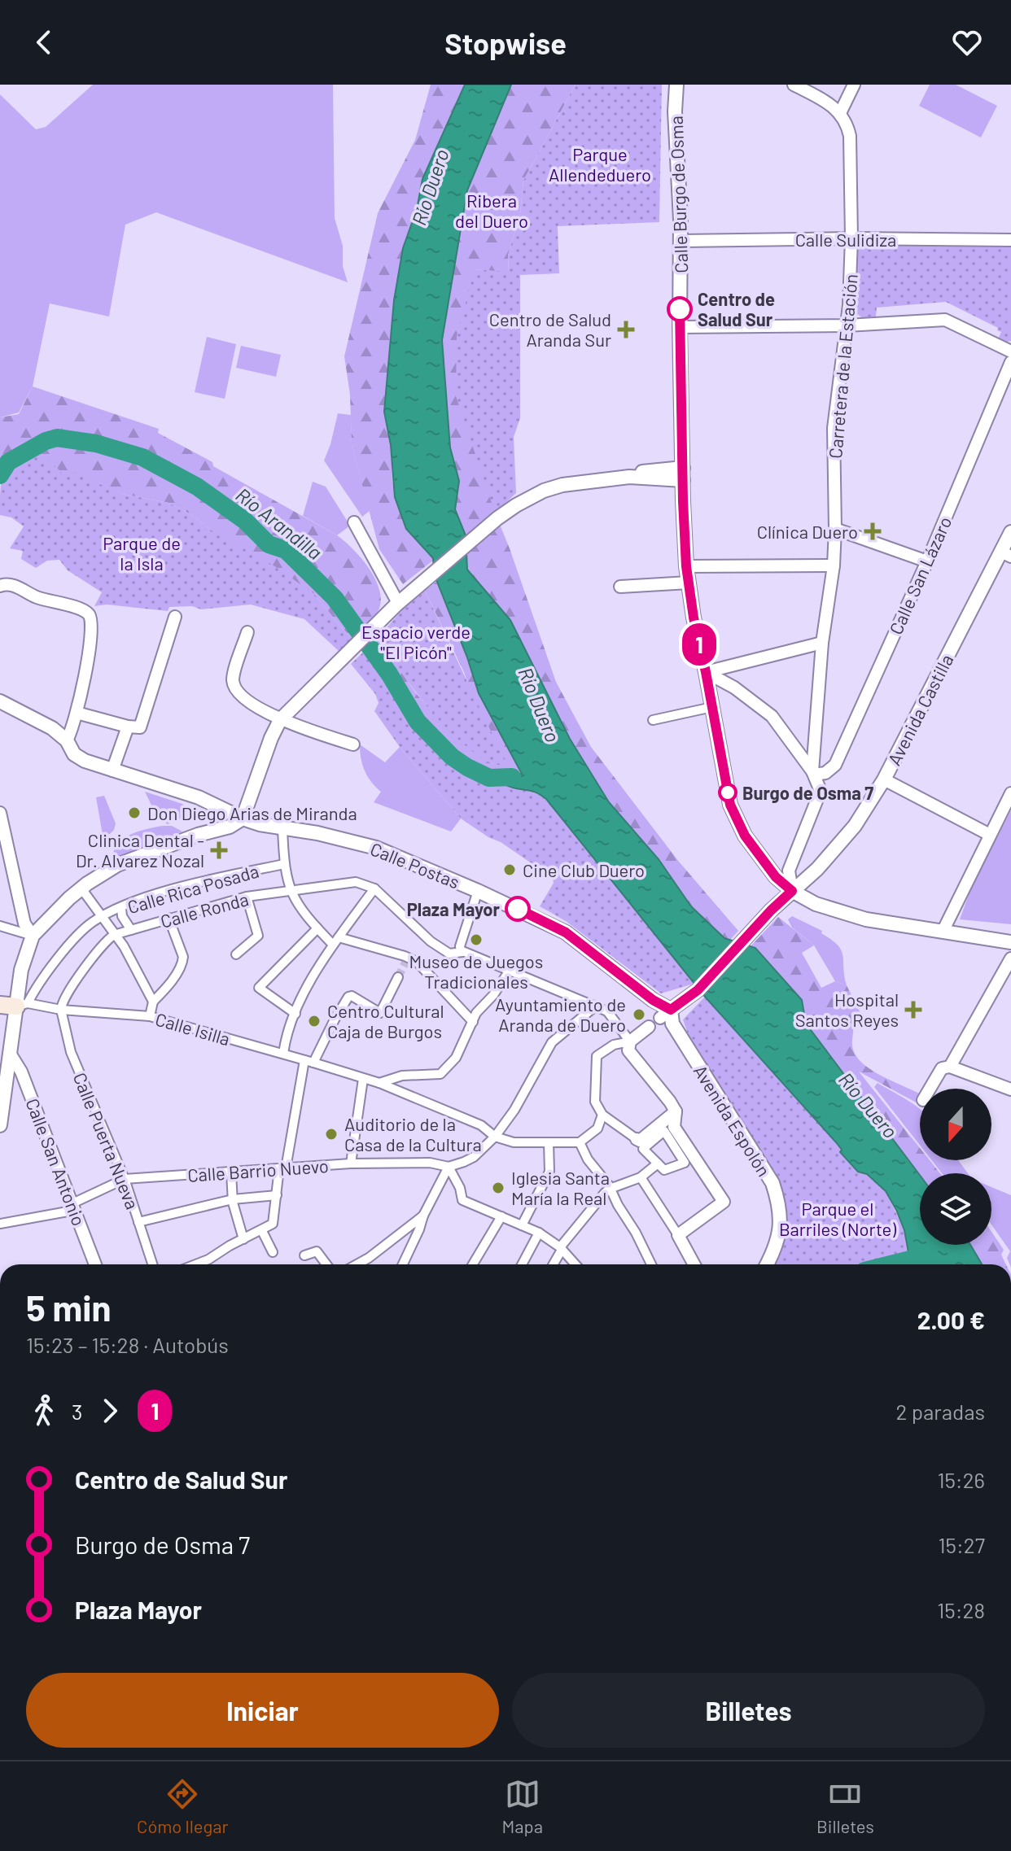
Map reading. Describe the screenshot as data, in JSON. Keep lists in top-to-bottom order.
{
  "streets": {
    "street": [
      "Calle Burgo de Osma",
      "Calle Sulidiza",
      "Carretera de la Estación",
      "Calle San Lázaro",
      "Avenida Castilla",
      "Calle Postas",
      "Calle Rica Posada",
      "Calle Ronda",
      "Calle Isilla",
      "Avenida Espolón",
      "Calle Puerta Nueva",
      "Calle San Antonio",
      "Calle Barrio Nuevo"
    ]
  },
  "crossings": [
    ["Calle Burgo de Osma", "Calle Sulidiza"],
    ["Calle Burgo de Osma", "Carretera de la Estación"],
    ["Calle Burgo de Osma", "Avenida Castilla"],
    ["Calle Sulidiza", "Carretera de la Estación"],
    ["Carretera de la Estación", "Calle San Lázaro"],
    ["Carretera de la Estación", "Avenida Castilla"],
    ["Avenida Castilla", "Calle Postas"],
    ["Avenida Castilla", "Avenida Espolón"],
    ["Calle Postas", "Avenida Espolón"],
    ["Calle Rica Posada", "Calle Isilla"],
    ["Calle Isilla", "Calle Puerta Nueva"],
    ["Calle Puerta Nueva", "Calle Barrio Nuevo"],
    ["Calle San Antonio", "Calle Barrio Nuevo"]
  ],
  "water": ["Río Duero", "Río Arandilla"],
  "parks": [
    "Parque Allendeduero",
    "Ribera del Duero",
    "Parque de la Isla",
    "Espacio verde \"El Picón\"",
    "Parque el Barriles (Norte)"
  ],
  "places": {
    "other": [
      "Centro de Salud Sur",
      "Burgo de Osma 7",
      "Don Diego Arias de Miranda",
      "Cine Club Duero",
      "Plaza Mayor",
      "Museo de Juegos Tradicionales",
      "Ayuntamiento de Aranda de Duero",
      "Centro Cultural Caja de Burgos",
      "Auditorio de la Casa de la Cultura",
      "Iglesia Santa María la Real"
    ],
    "health": [
      "Centro de Salud Aranda Sur",
      "Clínica Duero",
      "Clinica Dental - Dr. Alvarez Nozal",
      "Hospital Santos Reyes"
    ]
  },
  "lines": ["bus line 1"],
  "north": "bottom",
  "page": {
    "header": "Stopwise",
    "on_map": "1",
    "heading": ["5 min", "15:23 – 15:28 · Autobús", "2.00 €"],
    "legs": ["3", "1", "2 paradas"],
    "list": [
      {
        "name": "Centro de Salud Sur",
        "value": "15:26"
      },
      {
        "name": "Burgo de Osma 7",
        "value": "15:27"
      },
      {
        "name": "Plaza Mayor",
        "value": "15:28"
      }
    ],
    "buttons": ["Iniciar", "Billetes"],
    "tabs": ["Cómo llegar", "Mapa", "Billetes"]
  }
}
